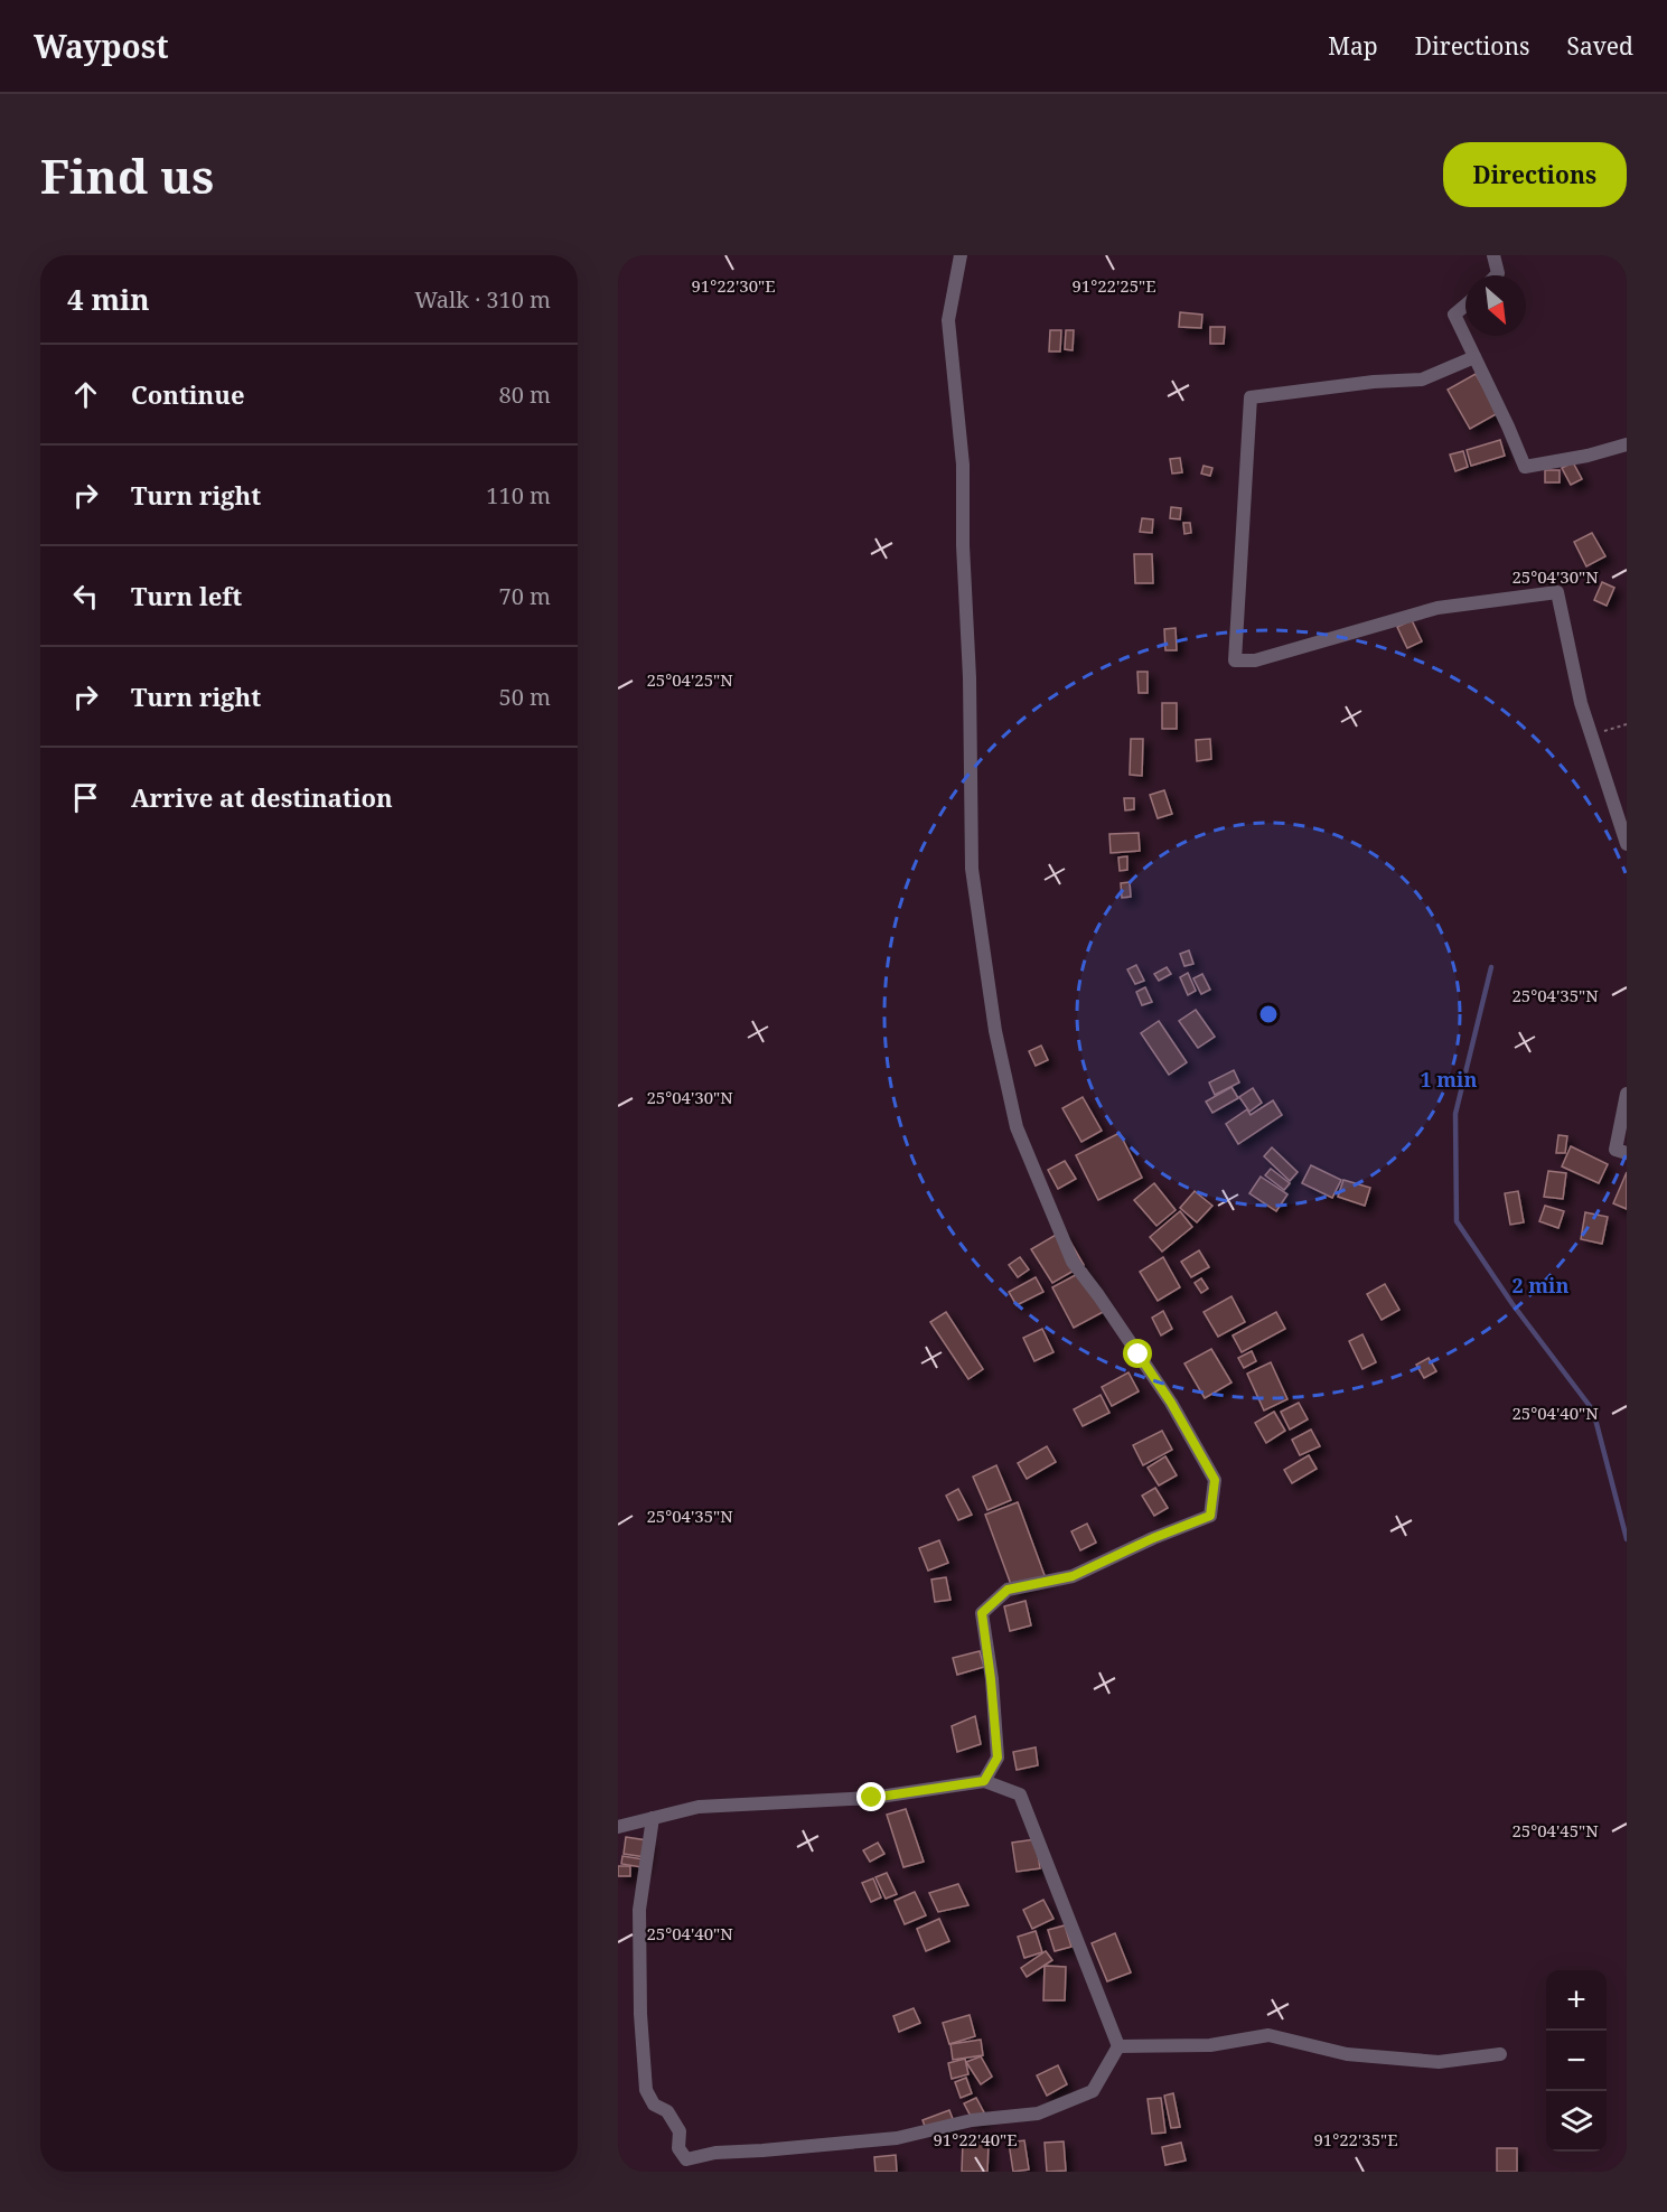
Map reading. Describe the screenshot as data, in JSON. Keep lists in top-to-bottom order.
{
  "north": "bottom right",
  "page": {
    "header": "Waypost",
    "nav": ["Map", "Directions", "Saved"],
    "buttons": "Directions",
    "title": "Find us",
    "heading": ["4 min", "Walk · 310 m"],
    "list": [
      ["Continue", "80 m"],
      ["Turn right", "110 m"],
      ["Turn left", "70 m"],
      ["Turn right", "50 m"],
      "Arrive at destination"
    ],
    "map_buttons": ["+", "−"]
  },
  "coordinates": [
    "91°22'30\"E",
    "91°22'25\"E",
    "25°04'30\"N",
    "25°04'25\"N",
    "25°04'35\"N",
    "25°04'40\"N",
    "25°04'45\"N",
    "91°22'40\"E",
    "91°22'35\"E"
  ],
  "rings": ["1 min", "2 min"]
}
